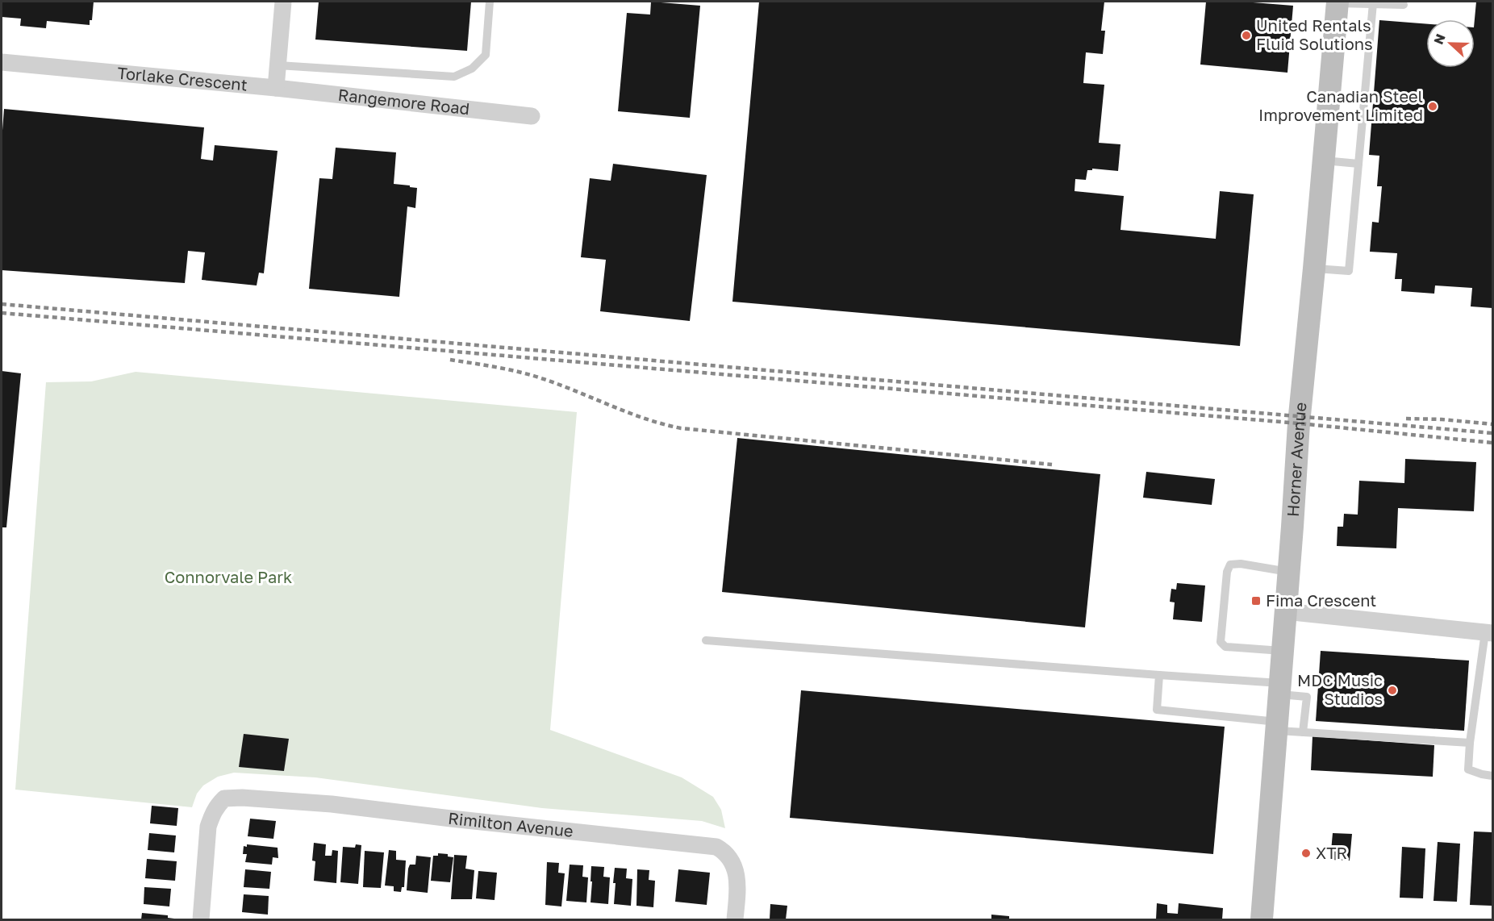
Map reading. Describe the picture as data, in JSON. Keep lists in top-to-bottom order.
{
  "streets": {
    "main road": ["Horner Avenue"],
    "street": ["Torlake Crescent", "Rangemore Road", "Rimilton Avenue"]
  },
  "crossings": [
    ["Torlake Crescent", "Rangemore Road"]
  ],
  "parks": ["Connorvale Park"],
  "places": {
    "other": [
      "United Rentals Fluid Solutions",
      "Canadian Steel Improvement Limited",
      "MDC Music Studios",
      "XTR"
    ],
    "transit": ["Fima Crescent"]
  },
  "north": "left"
}
